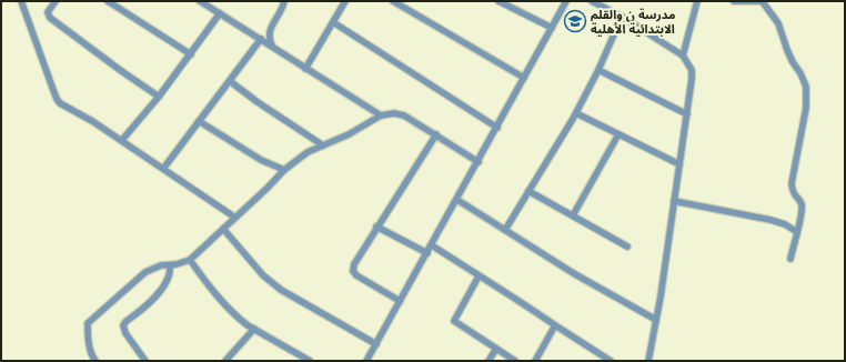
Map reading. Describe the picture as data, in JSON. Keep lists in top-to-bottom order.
{
  "places": {
    "school or university": ["مدرسة ن والقلم الابتدائية الأهلية"]
  }
}
